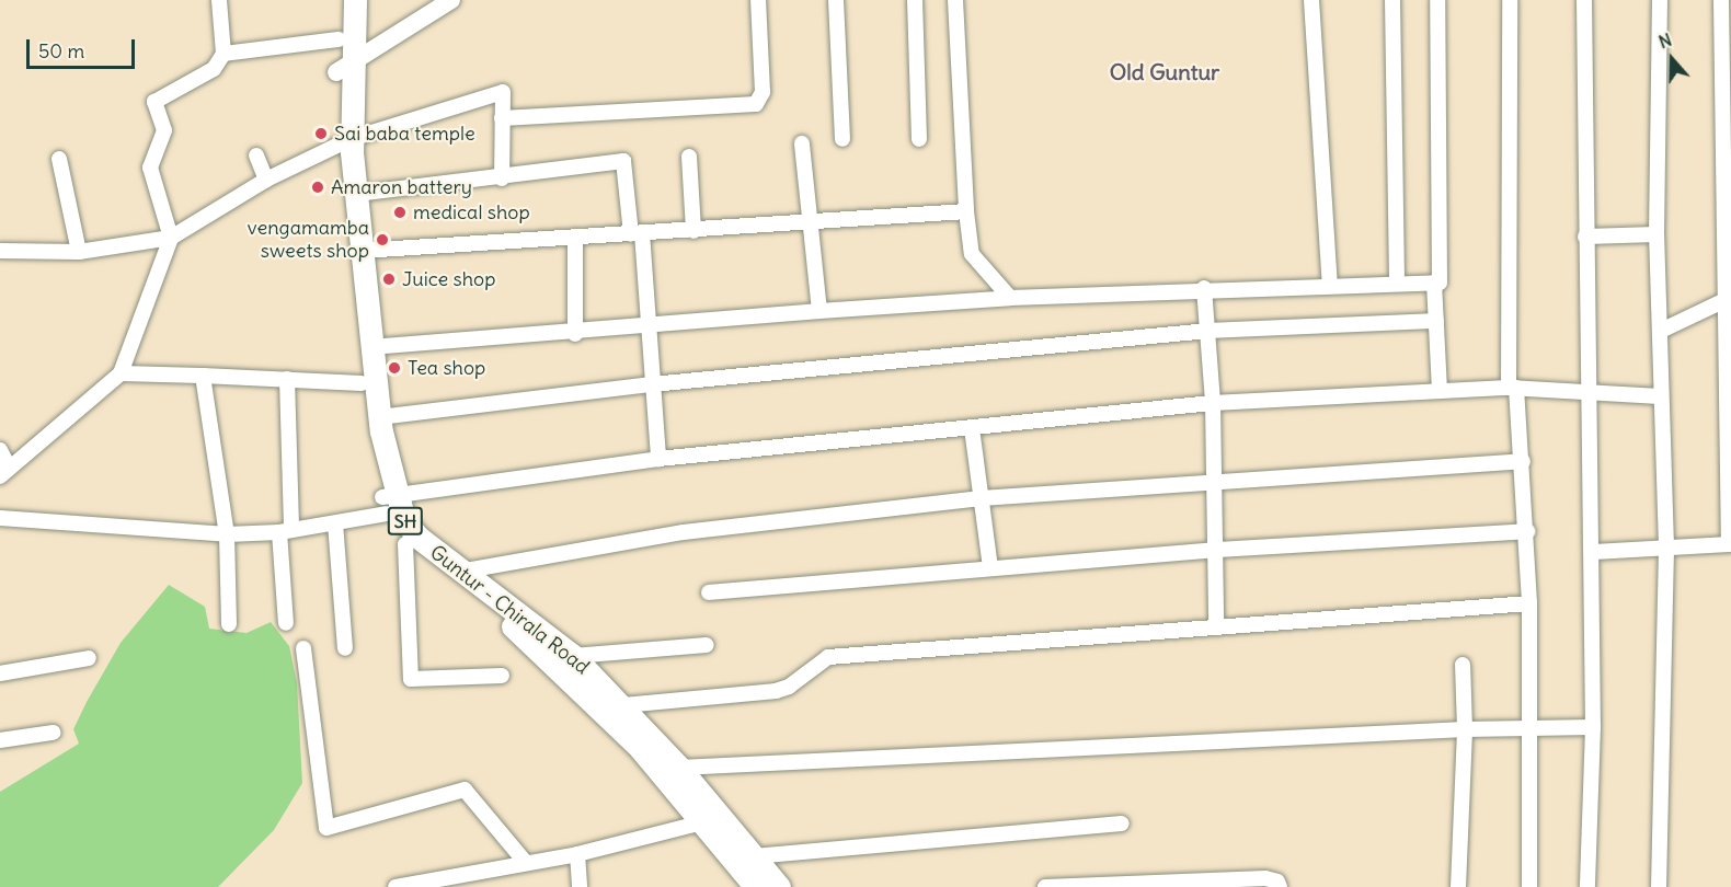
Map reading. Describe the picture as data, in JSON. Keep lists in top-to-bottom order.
{
  "streets": {
    "main road": ["SH", "Guntur - Chirala Road"]
  },
  "districts": ["Old Guntur"],
  "places": [
    "Sai baba temple",
    "Amaron battery",
    "medical shop",
    "vengamamba sweets shop",
    "Juice shop",
    "Tea shop"
  ],
  "scale_bar": "50 m",
  "north": "top"
}
